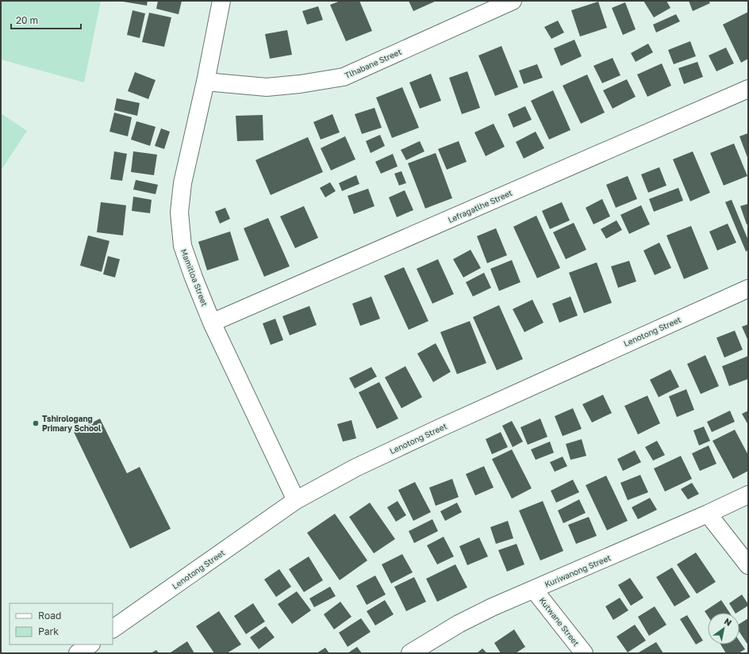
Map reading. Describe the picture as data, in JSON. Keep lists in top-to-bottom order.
{
  "streets": {
    "street": [
      "Tlhabane Street",
      "Lefragatlhe Street",
      "Mamitloa Street",
      "Lenotong Street",
      "Kuriwanong Street",
      "Kutwane Street"
    ]
  },
  "crossings": [
    ["Tlhabane Street", "Mamitloa Street"],
    ["Lefragatlhe Street", "Mamitloa Street"],
    ["Mamitloa Street", "Lenotong Street"],
    ["Kuriwanong Street", "Kutwane Street"]
  ],
  "places": ["Tshirologang Primary School"],
  "legend": ["Road", "Park"],
  "scale_bar": "20 m",
  "north": "top right"
}
